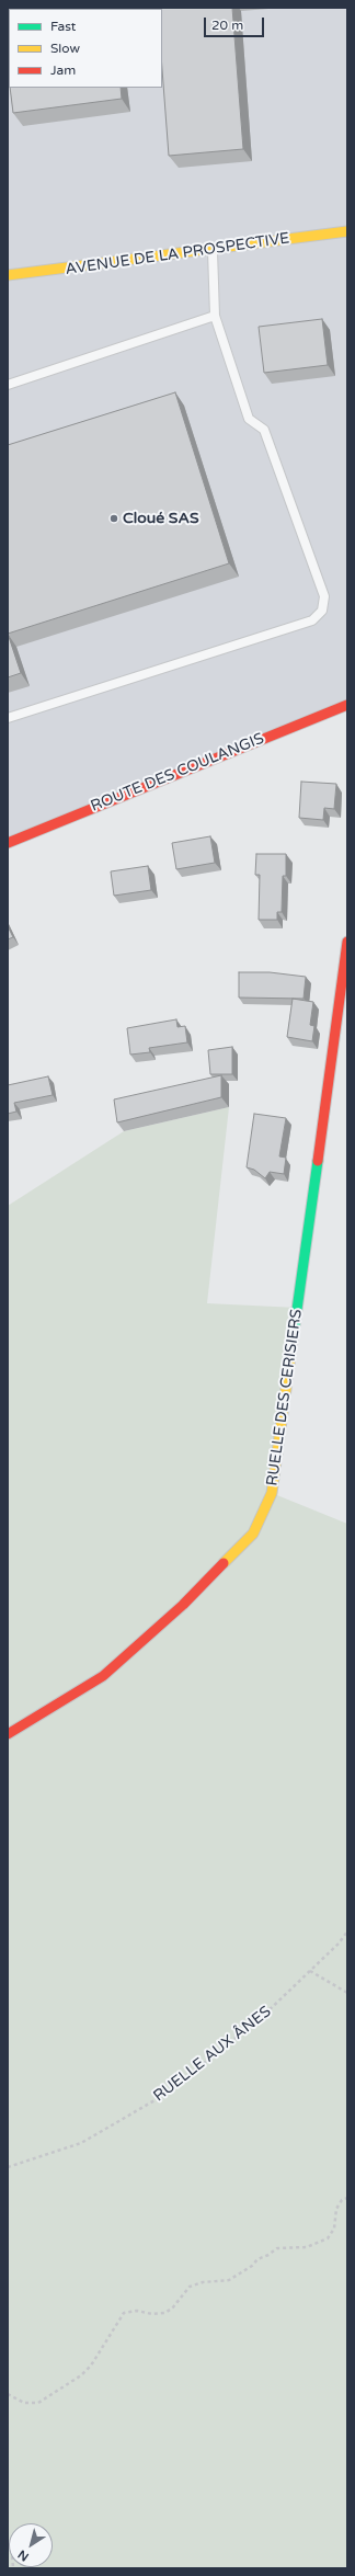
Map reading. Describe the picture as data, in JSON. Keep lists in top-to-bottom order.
{
  "streets": {
    "street": ["AVENUE DE LA PROSPECTIVE", "ROUTE DES COULANGIS", "RUELLE DES CERISIERS"],
    "path": ["RUELLE AUX ÂNES"]
  },
  "places": ["Cloué SAS"],
  "legend": ["Fast", "Slow", "Jam"],
  "scale_bar": "20 m",
  "north": "bottom left"
}
